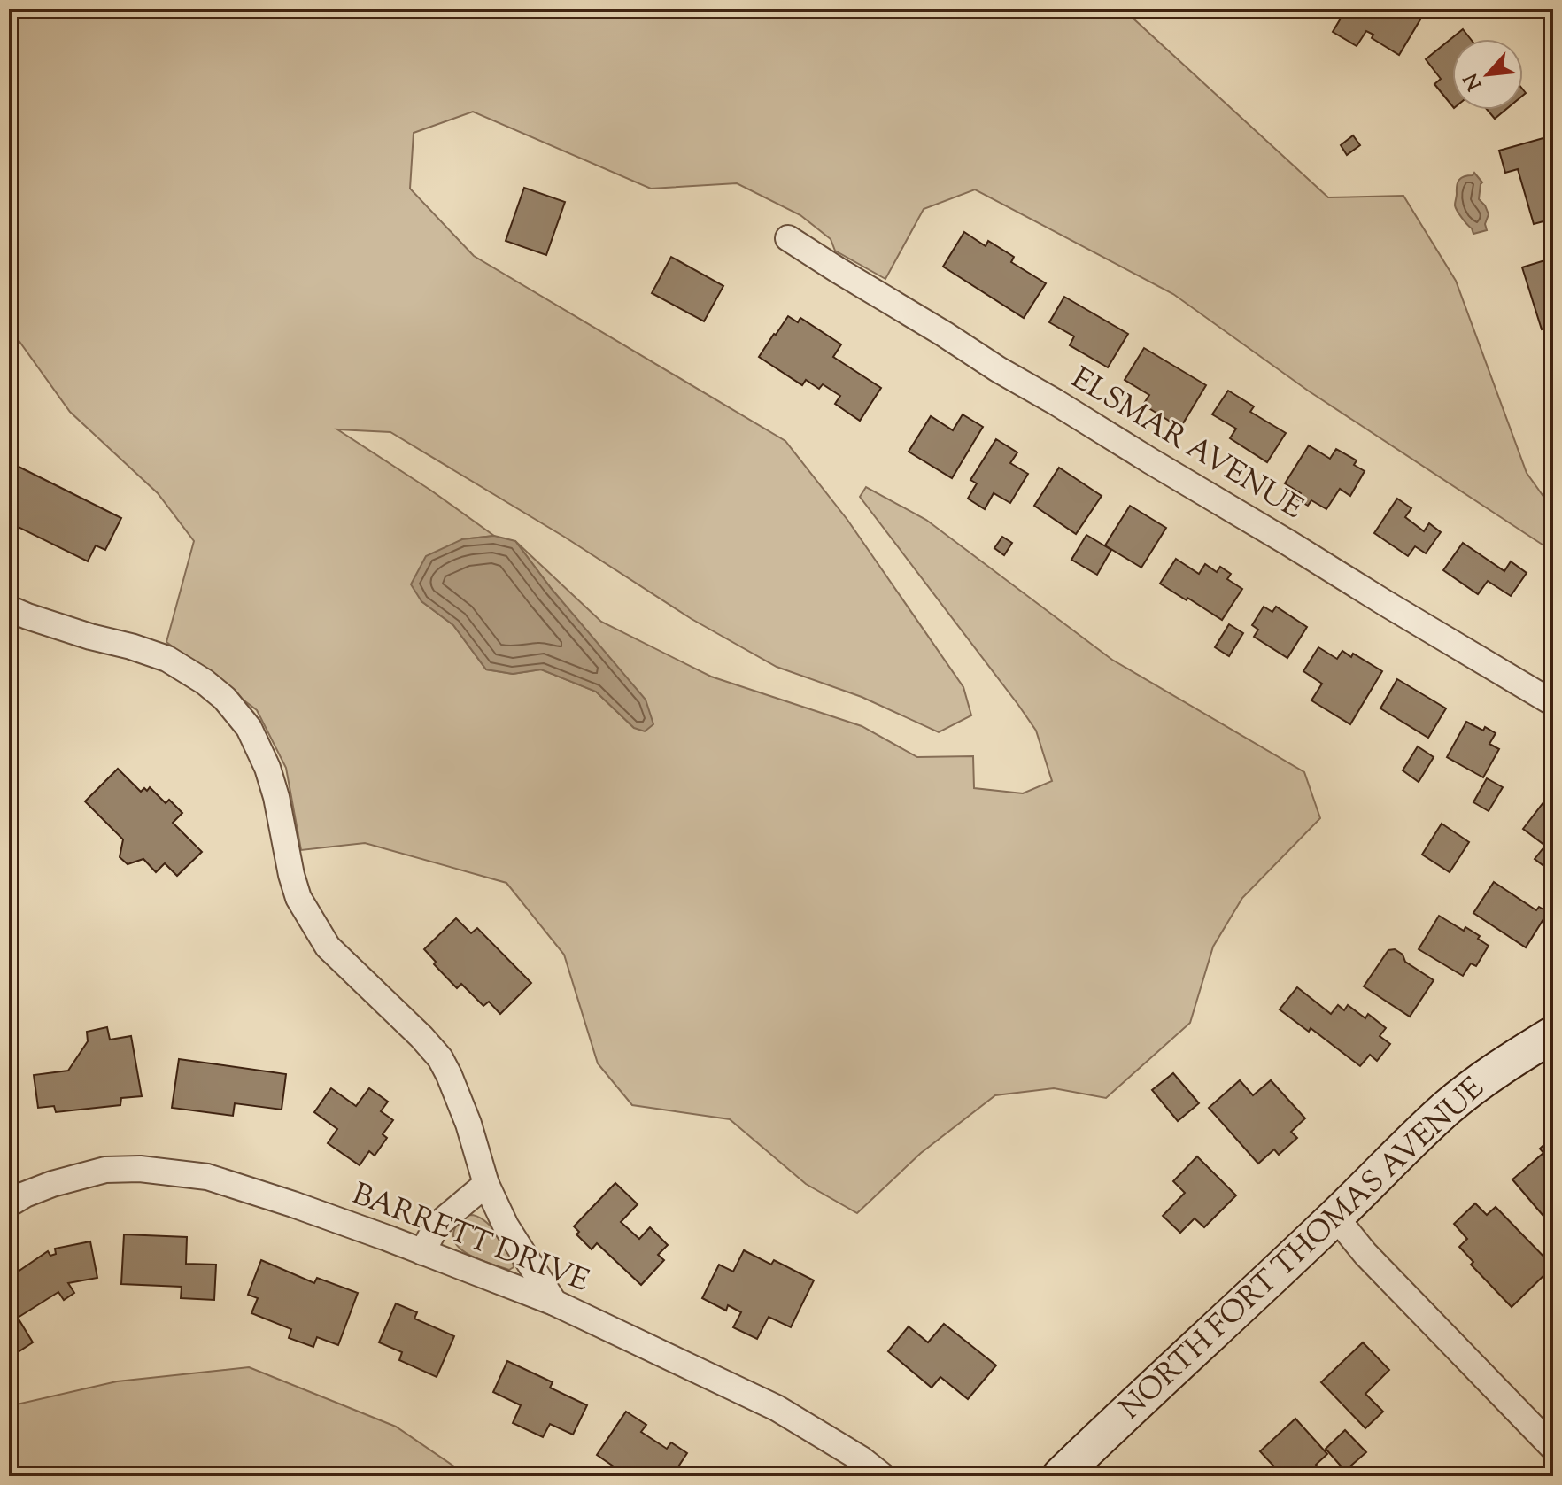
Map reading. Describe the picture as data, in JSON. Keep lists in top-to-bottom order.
{
  "streets": {
    "street": ["ELSMAR AVENUE", "BARRETT DRIVE", "NORTH FORT THOMAS AVENUE"]
  },
  "north": "bottom left"
}
